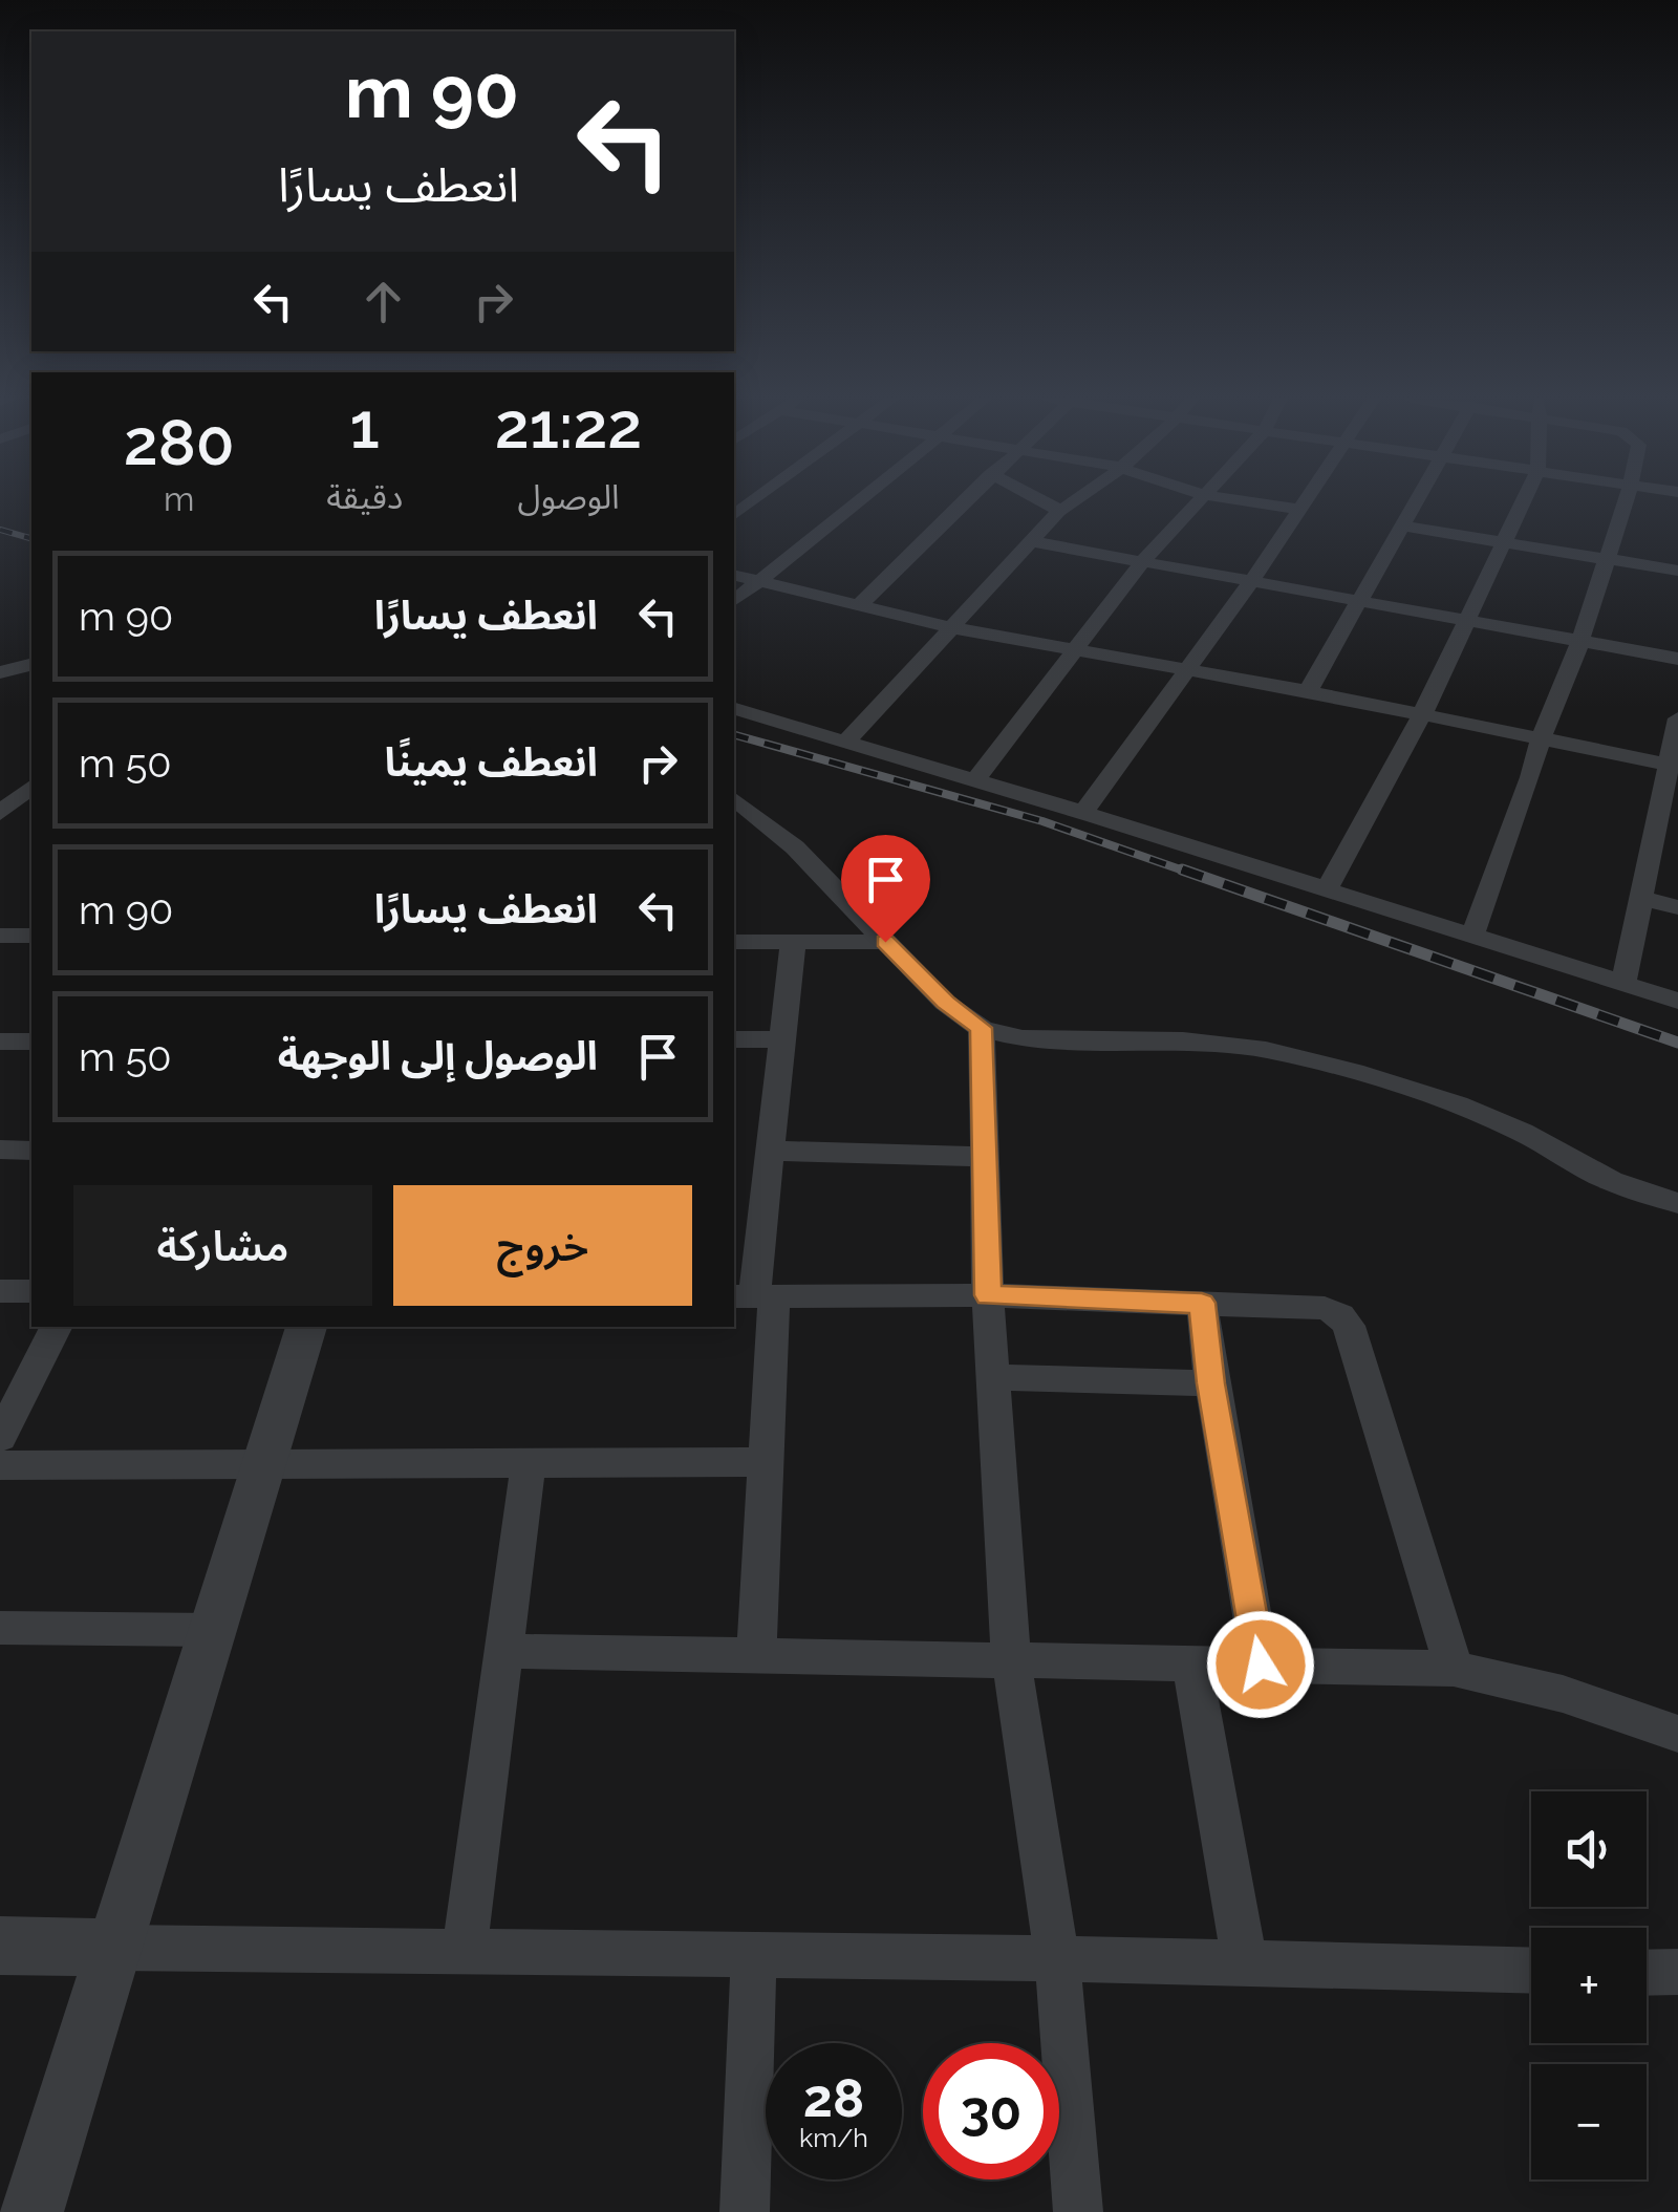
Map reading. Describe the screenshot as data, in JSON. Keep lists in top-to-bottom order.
{
  "page": {
    "turn": ["90 m", "انعطف يسارًا"],
    "eta": [
      "21:22",
      "الوصول",
      "1",
      "دقيقة",
      "280",
      "m"
    ],
    "list": [
      {
        "name": "انعطف يسارًا",
        "value": "90 m"
      },
      {
        "name": "انعطف يمينًا",
        "value": "50 m"
      },
      {
        "name": "انعطف يسارًا",
        "value": "90 m"
      },
      {
        "name": "الوصول إلى الوجهة",
        "value": "50 m"
      }
    ],
    "buttons": ["خروج", "مشاركة"],
    "map_buttons": ["+", "−"],
    "speed": "28 km/h",
    "limit": "30"
  }
}
